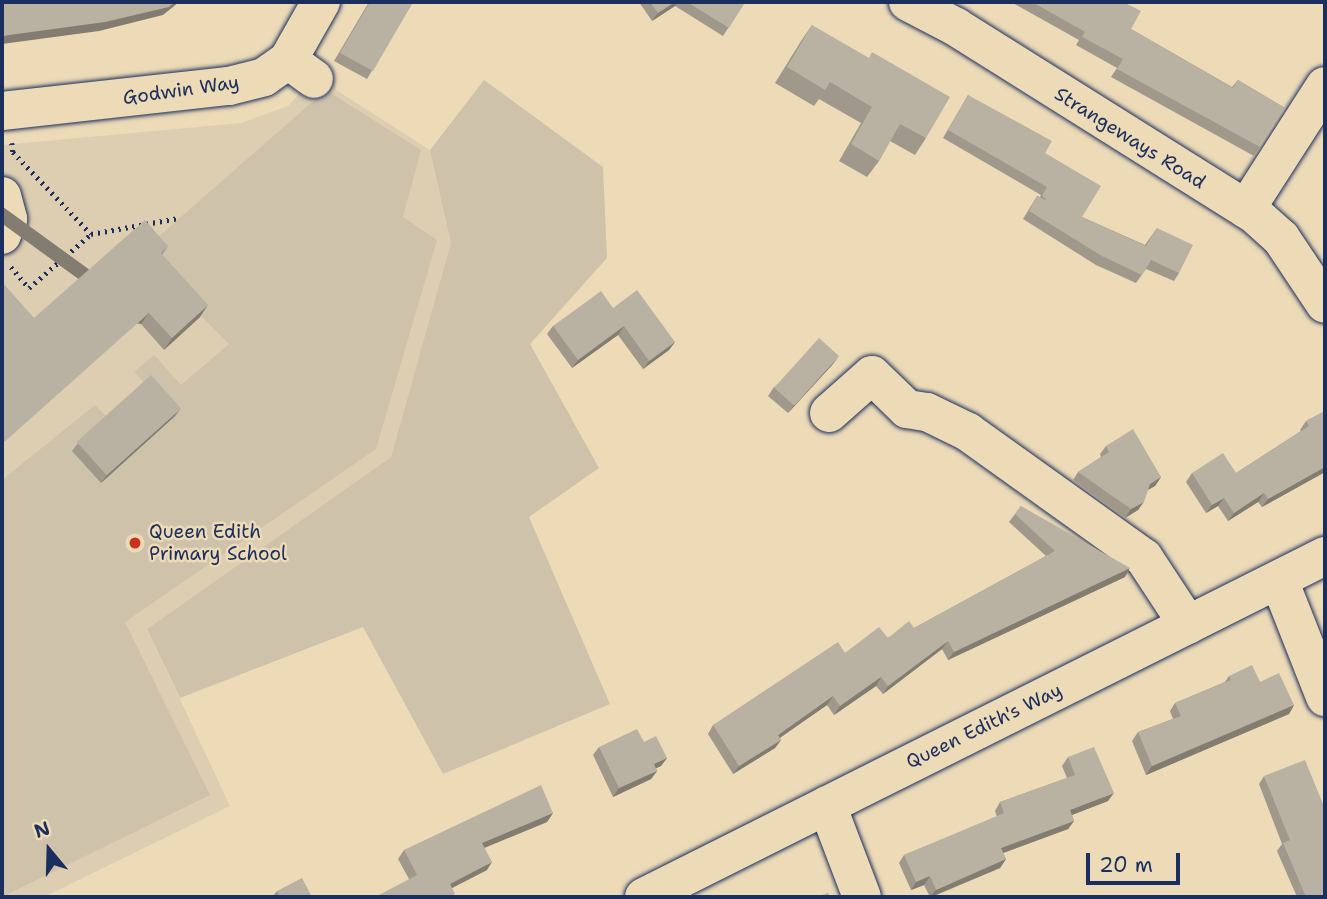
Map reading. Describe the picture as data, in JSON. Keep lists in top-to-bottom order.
{
  "streets": {
    "street": ["Godwin Way", "Strangeways Road", "Queen Edith's Way"]
  },
  "places": ["Queen Edith Primary School"],
  "scale_bar": "20 m",
  "north": "top"
}
